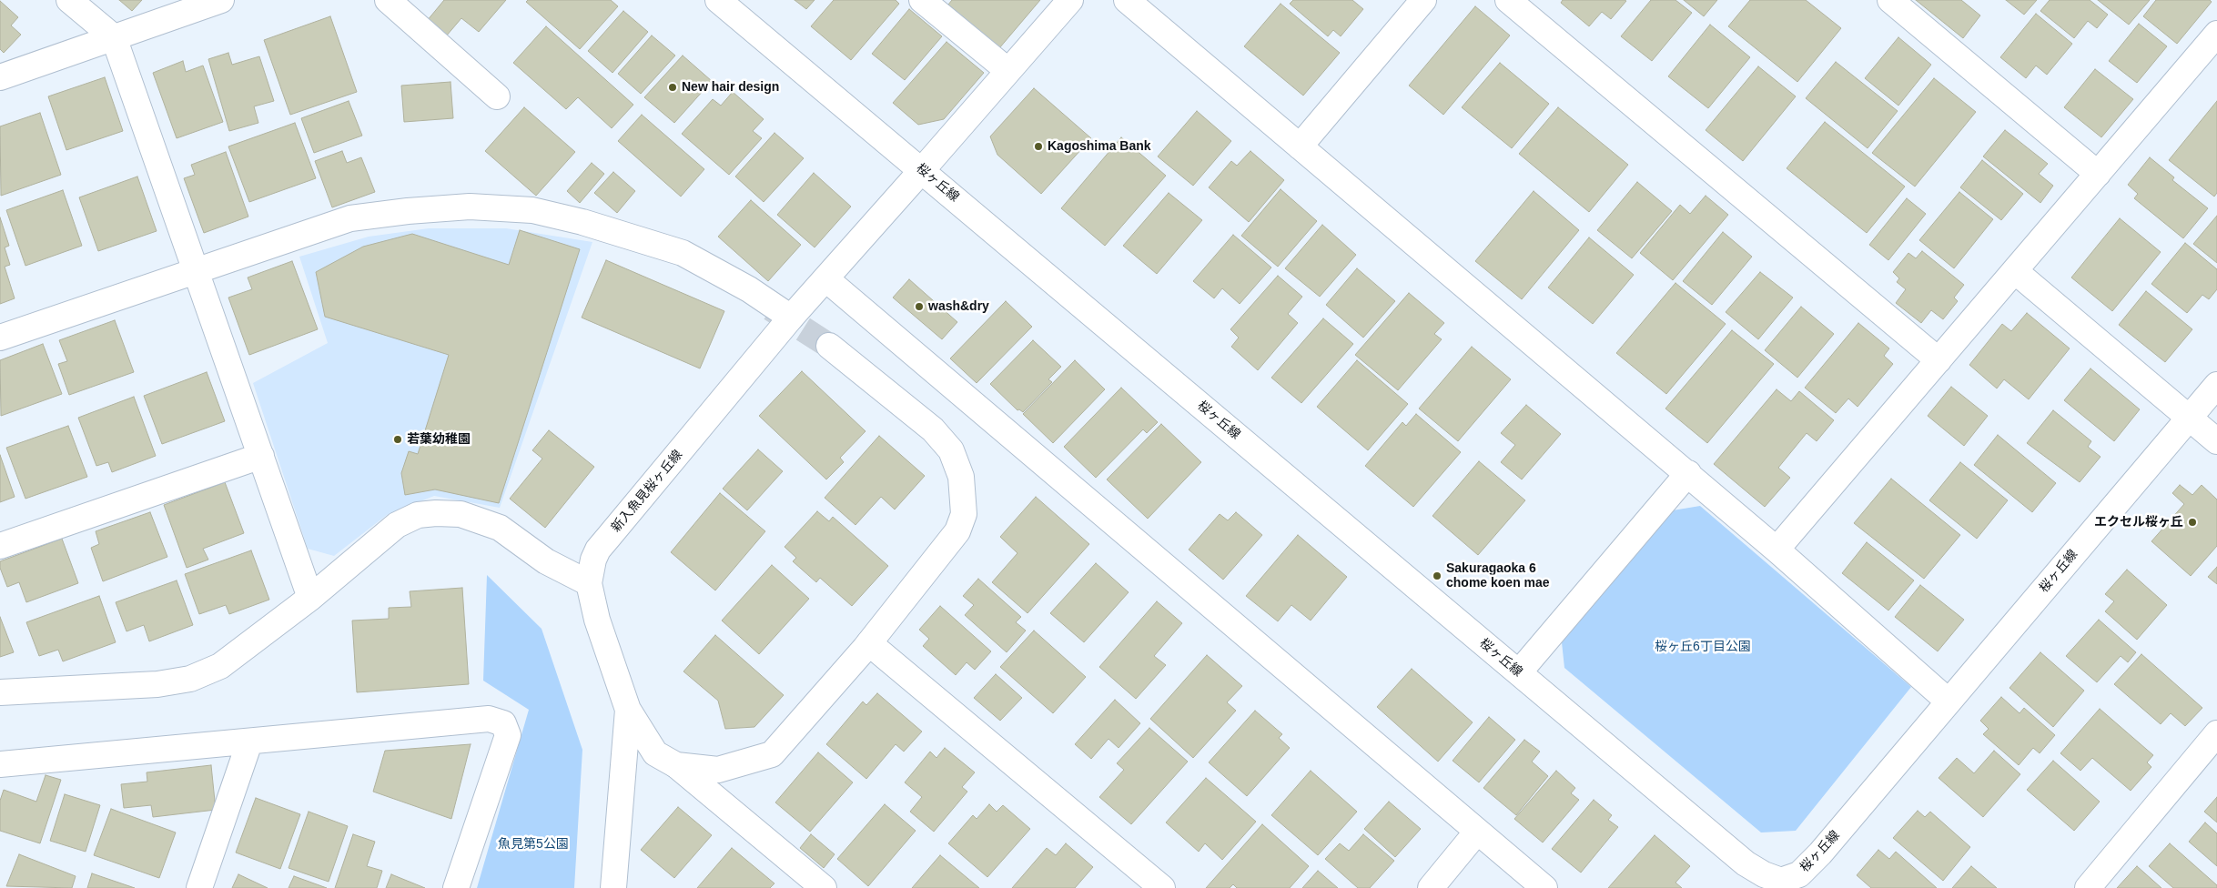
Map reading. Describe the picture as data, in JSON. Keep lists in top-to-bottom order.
{
  "streets": {
    "street": ["桜ヶ丘線", "新入魚見桜ヶ丘線"]
  },
  "crossings": [
    ["桜ヶ丘線", "新入魚見桜ヶ丘線"]
  ],
  "parks": ["桜ヶ丘6丁目公園", "魚見第5公園"],
  "places": [
    "New hair design",
    "Kagoshima Bank",
    "wash&dry",
    "若葉幼稚園",
    "エクセル桜ヶ丘",
    "Sakuragaoka 6 chome koen mae"
  ]
}
